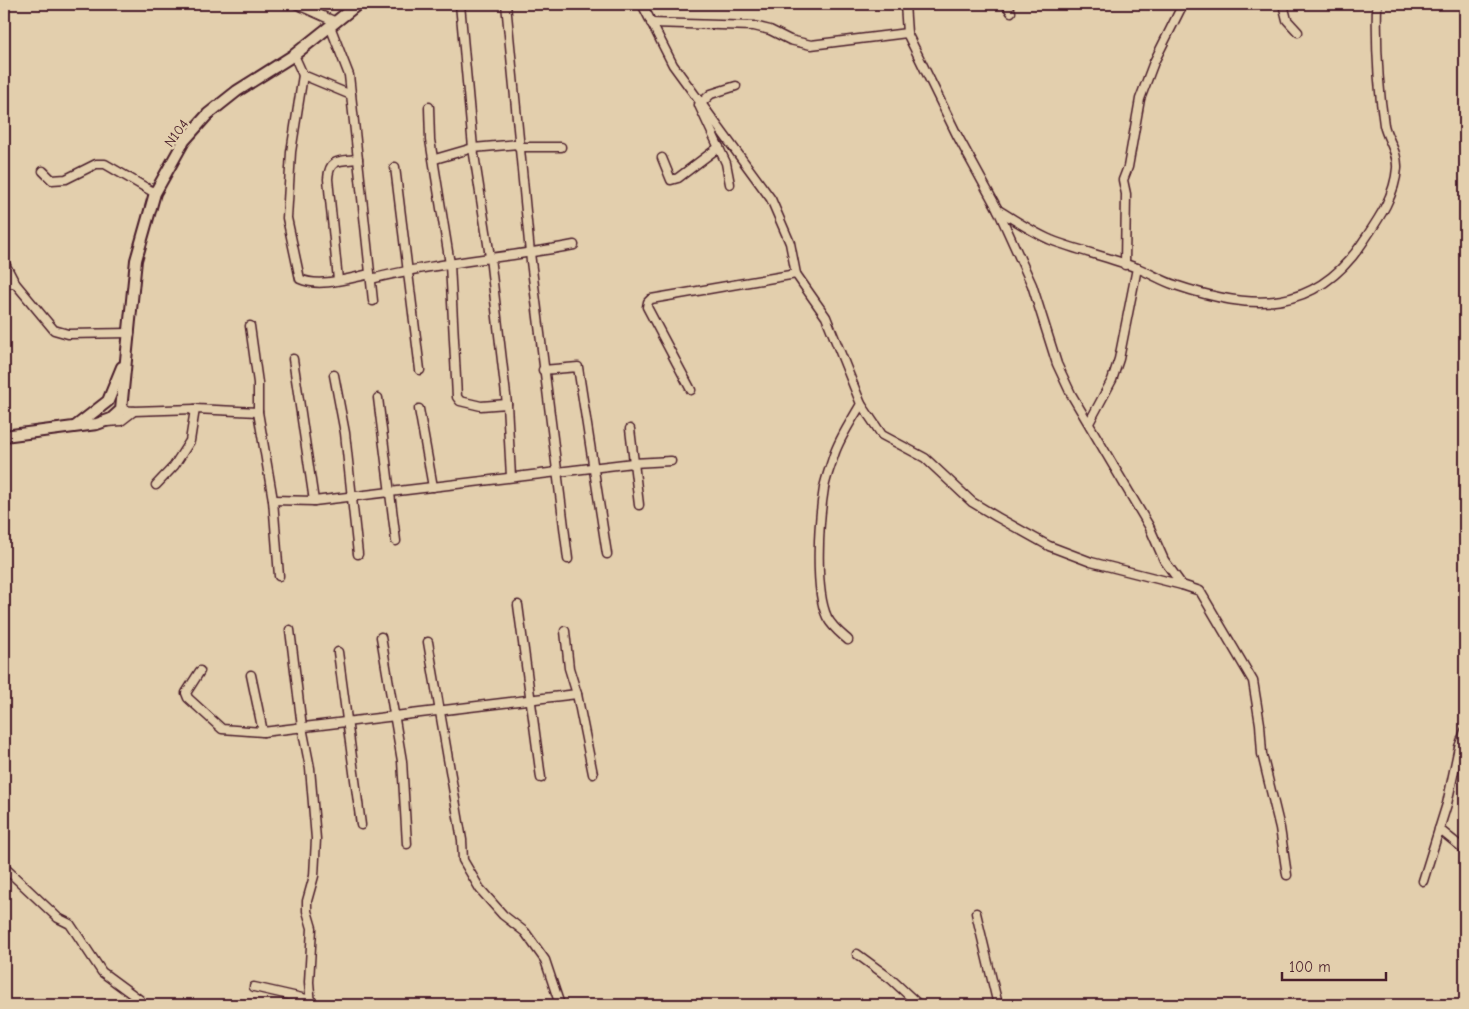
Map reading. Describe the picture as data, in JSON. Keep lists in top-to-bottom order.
{
  "streets": {
    "street": ["N104"]
  },
  "scale_bar": "100 m"
}
